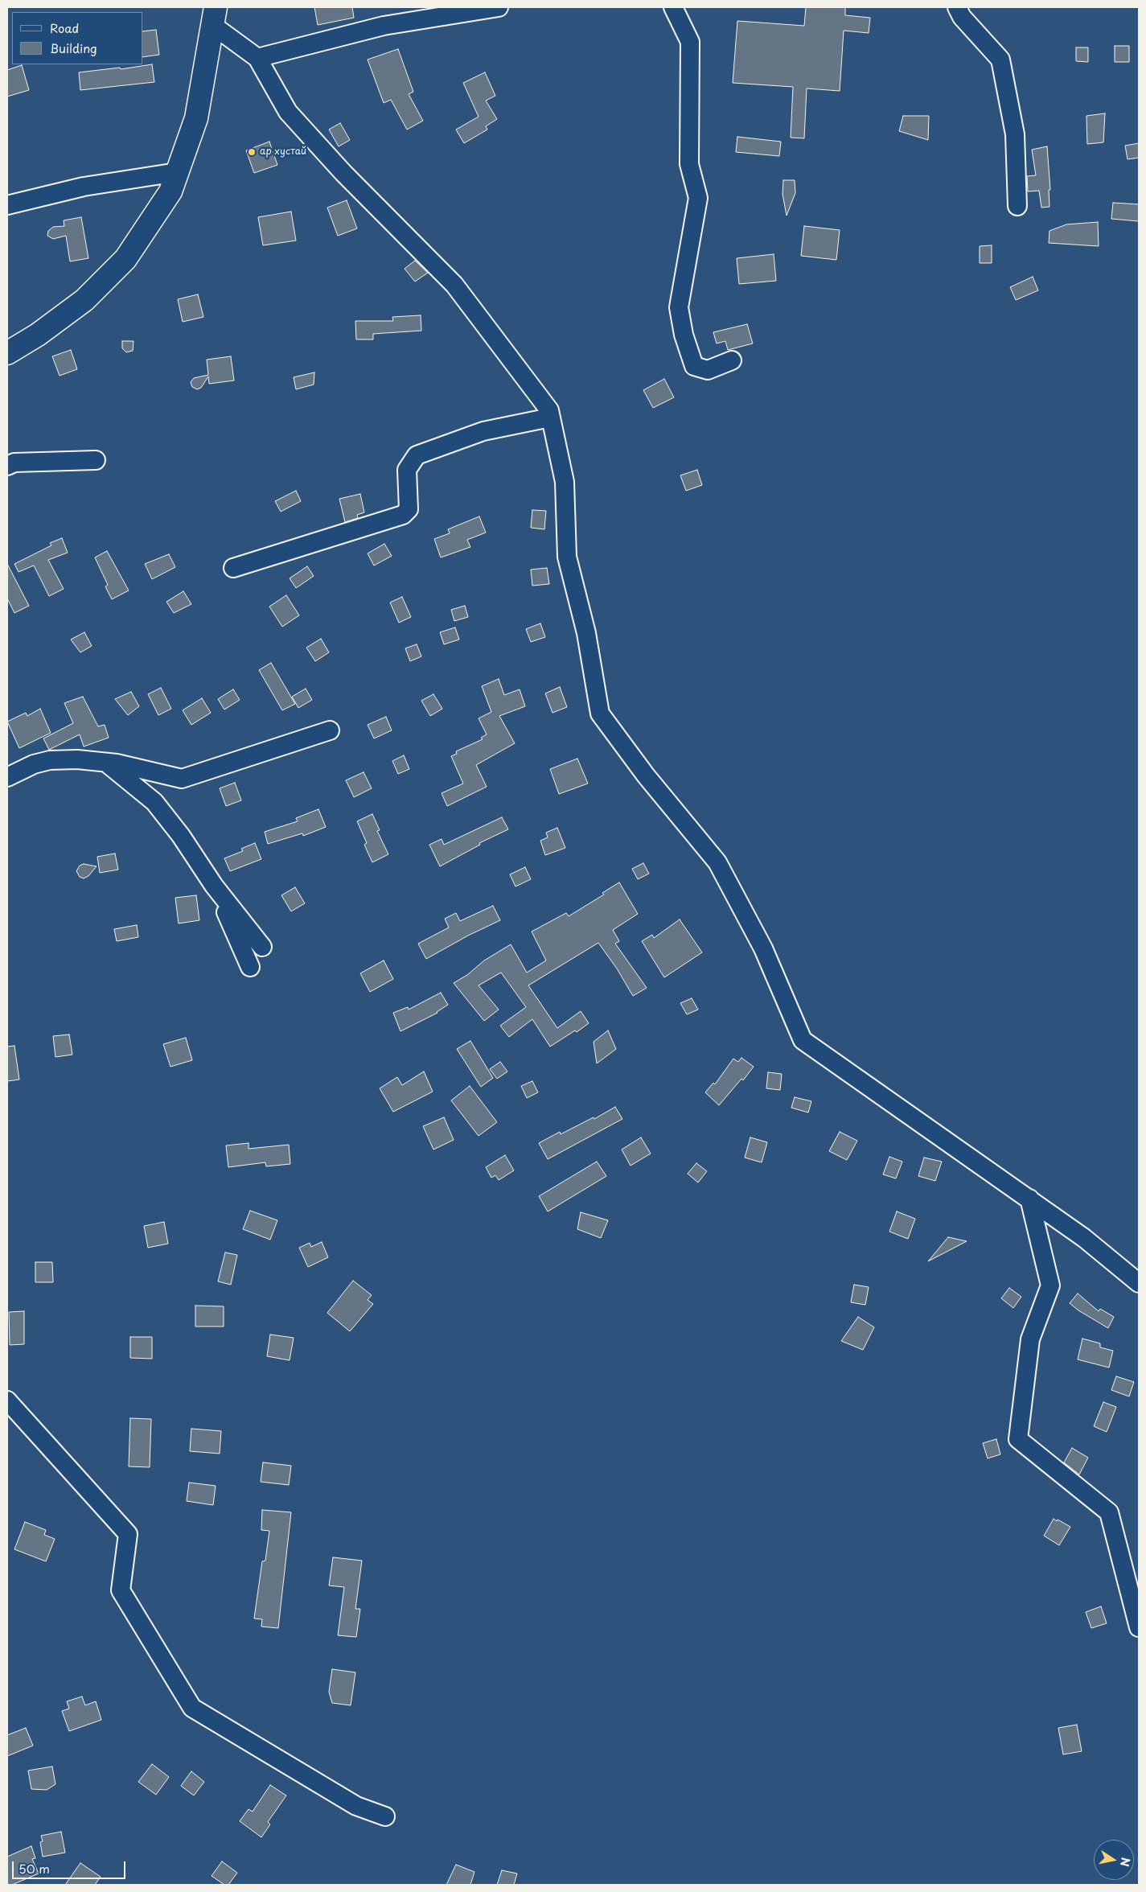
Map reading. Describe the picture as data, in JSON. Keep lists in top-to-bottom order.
{
  "places": ["ар хустай"],
  "legend": ["Road", "Building"],
  "scale_bar": "50 m",
  "north": "right"
}
